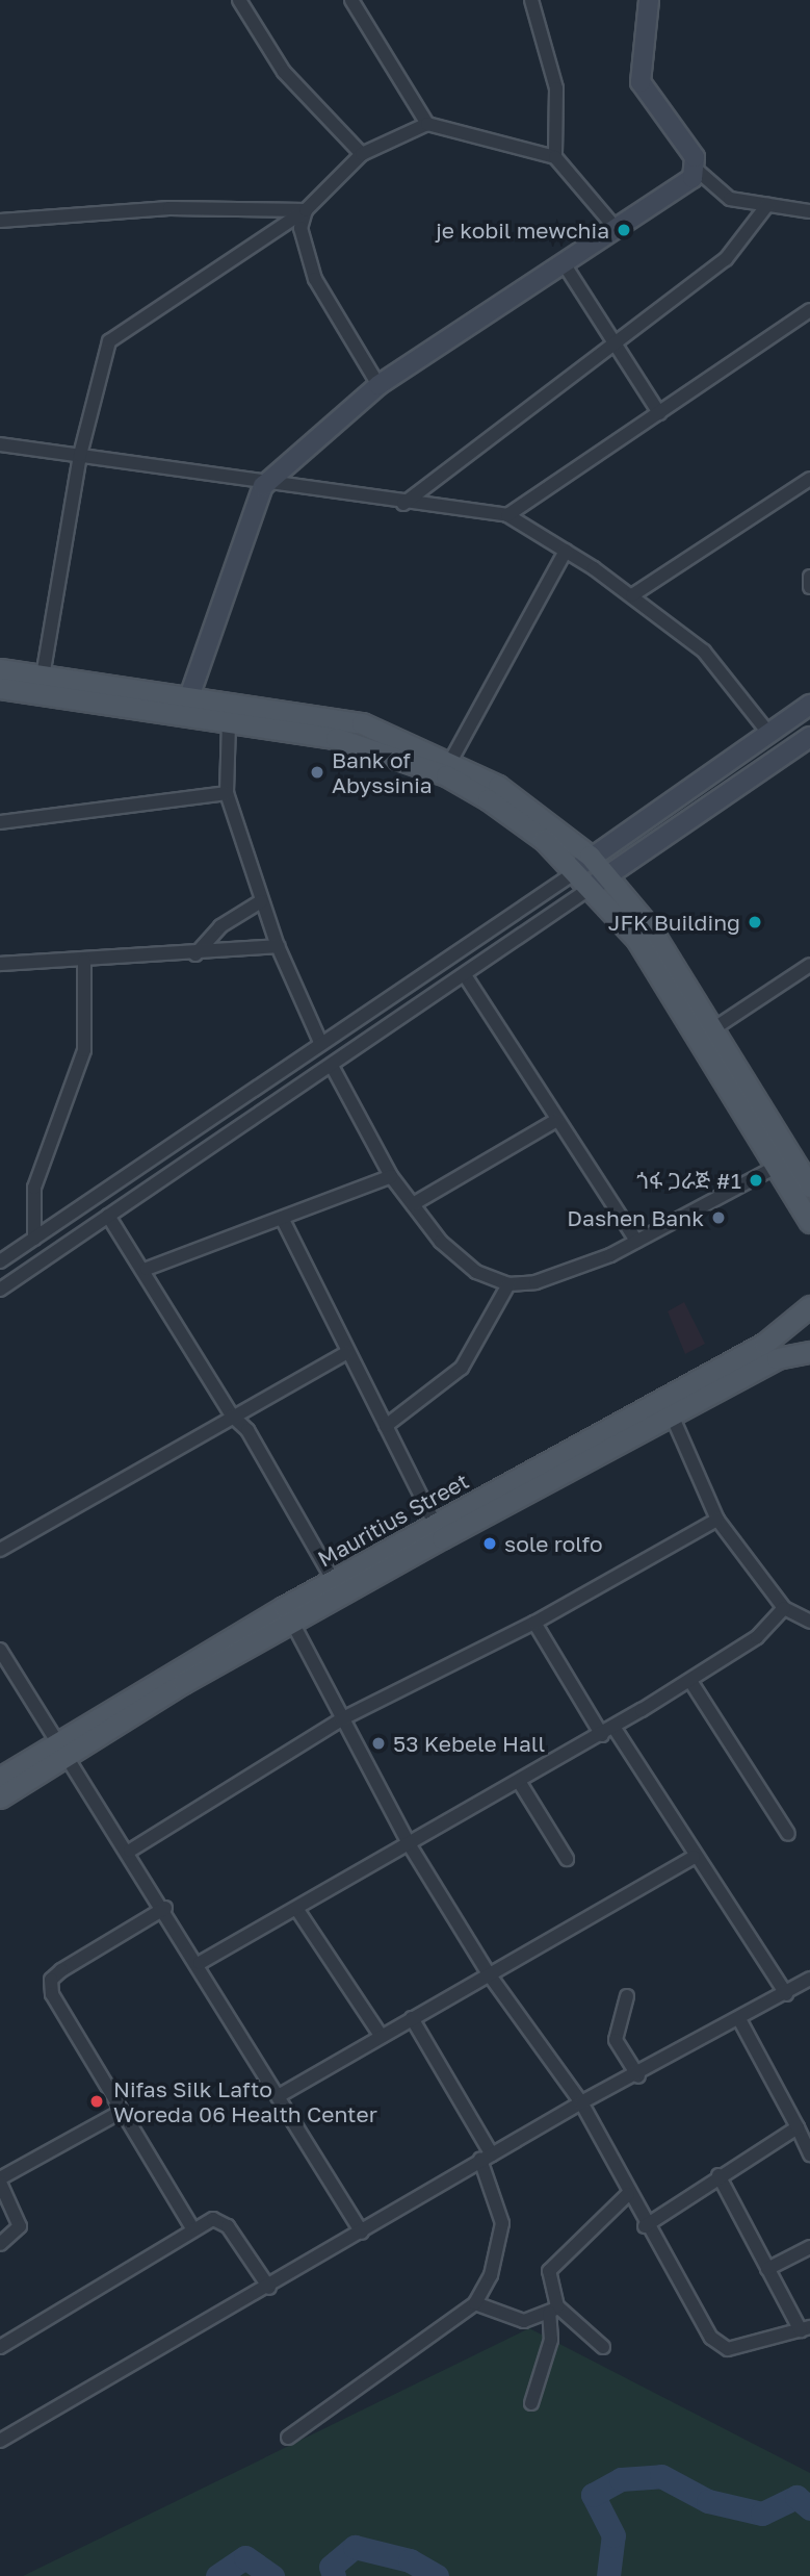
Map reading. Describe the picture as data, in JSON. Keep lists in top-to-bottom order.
{
  "streets": {
    "main road": ["Mauritius Street"]
  },
  "places": [
    "je kobil mewchia",
    "Bank of Abyssinia",
    "JFK Building",
    "ጎፋ ጋራጅ #1",
    "Dashen Bank",
    "sole rolfo",
    "53 Kebele Hall",
    "Nifas Silk Lafto Woreda 06 Health Center"
  ]
}
